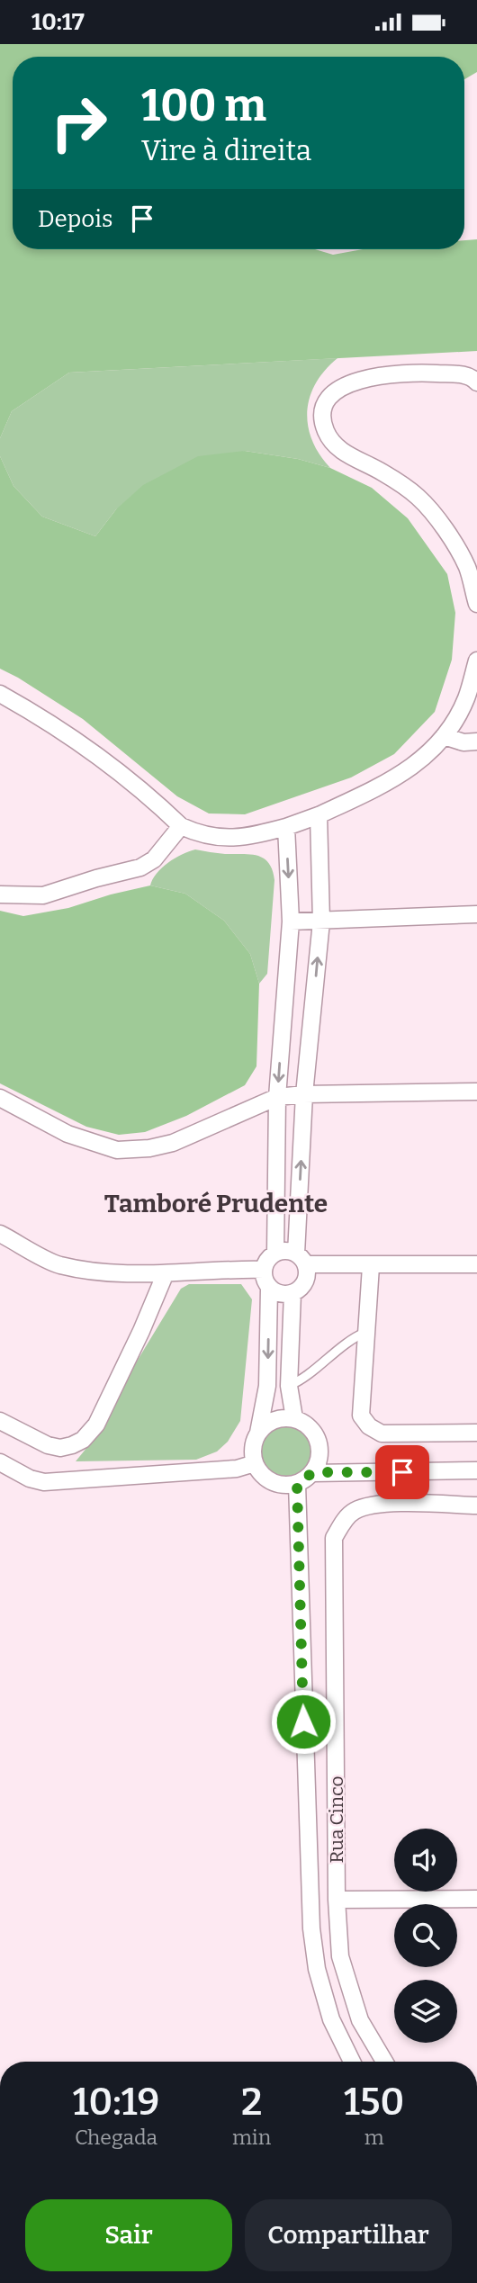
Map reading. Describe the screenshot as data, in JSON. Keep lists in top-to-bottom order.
{
  "streets": {
    "street": ["Rua Cinco"]
  },
  "districts": ["Tamboré Prudente"],
  "page": {
    "status": "10:17",
    "turn": ["100 m", "Vire à direita"],
    "then": "Depois",
    "eta": [
      "10:19",
      "Chegada",
      "2",
      "min",
      "150",
      "m"
    ],
    "buttons": ["Sair", "Compartilhar"]
  }
}
